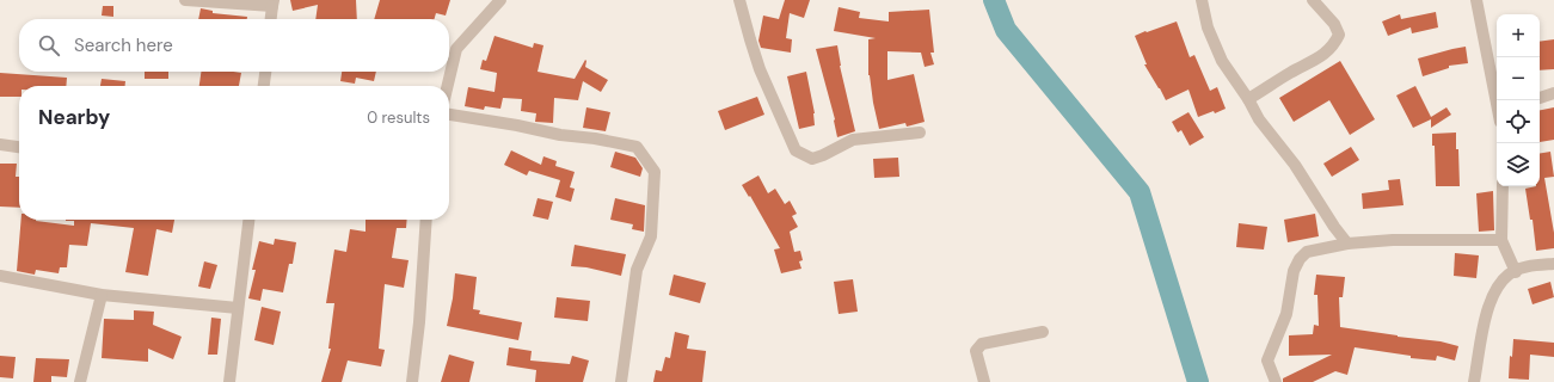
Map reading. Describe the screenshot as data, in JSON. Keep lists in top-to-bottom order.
{
  "page": {
    "map_buttons": ["+", "−"],
    "search": "Search here",
    "heading": ["Nearby", "0 results"]
  }
}
